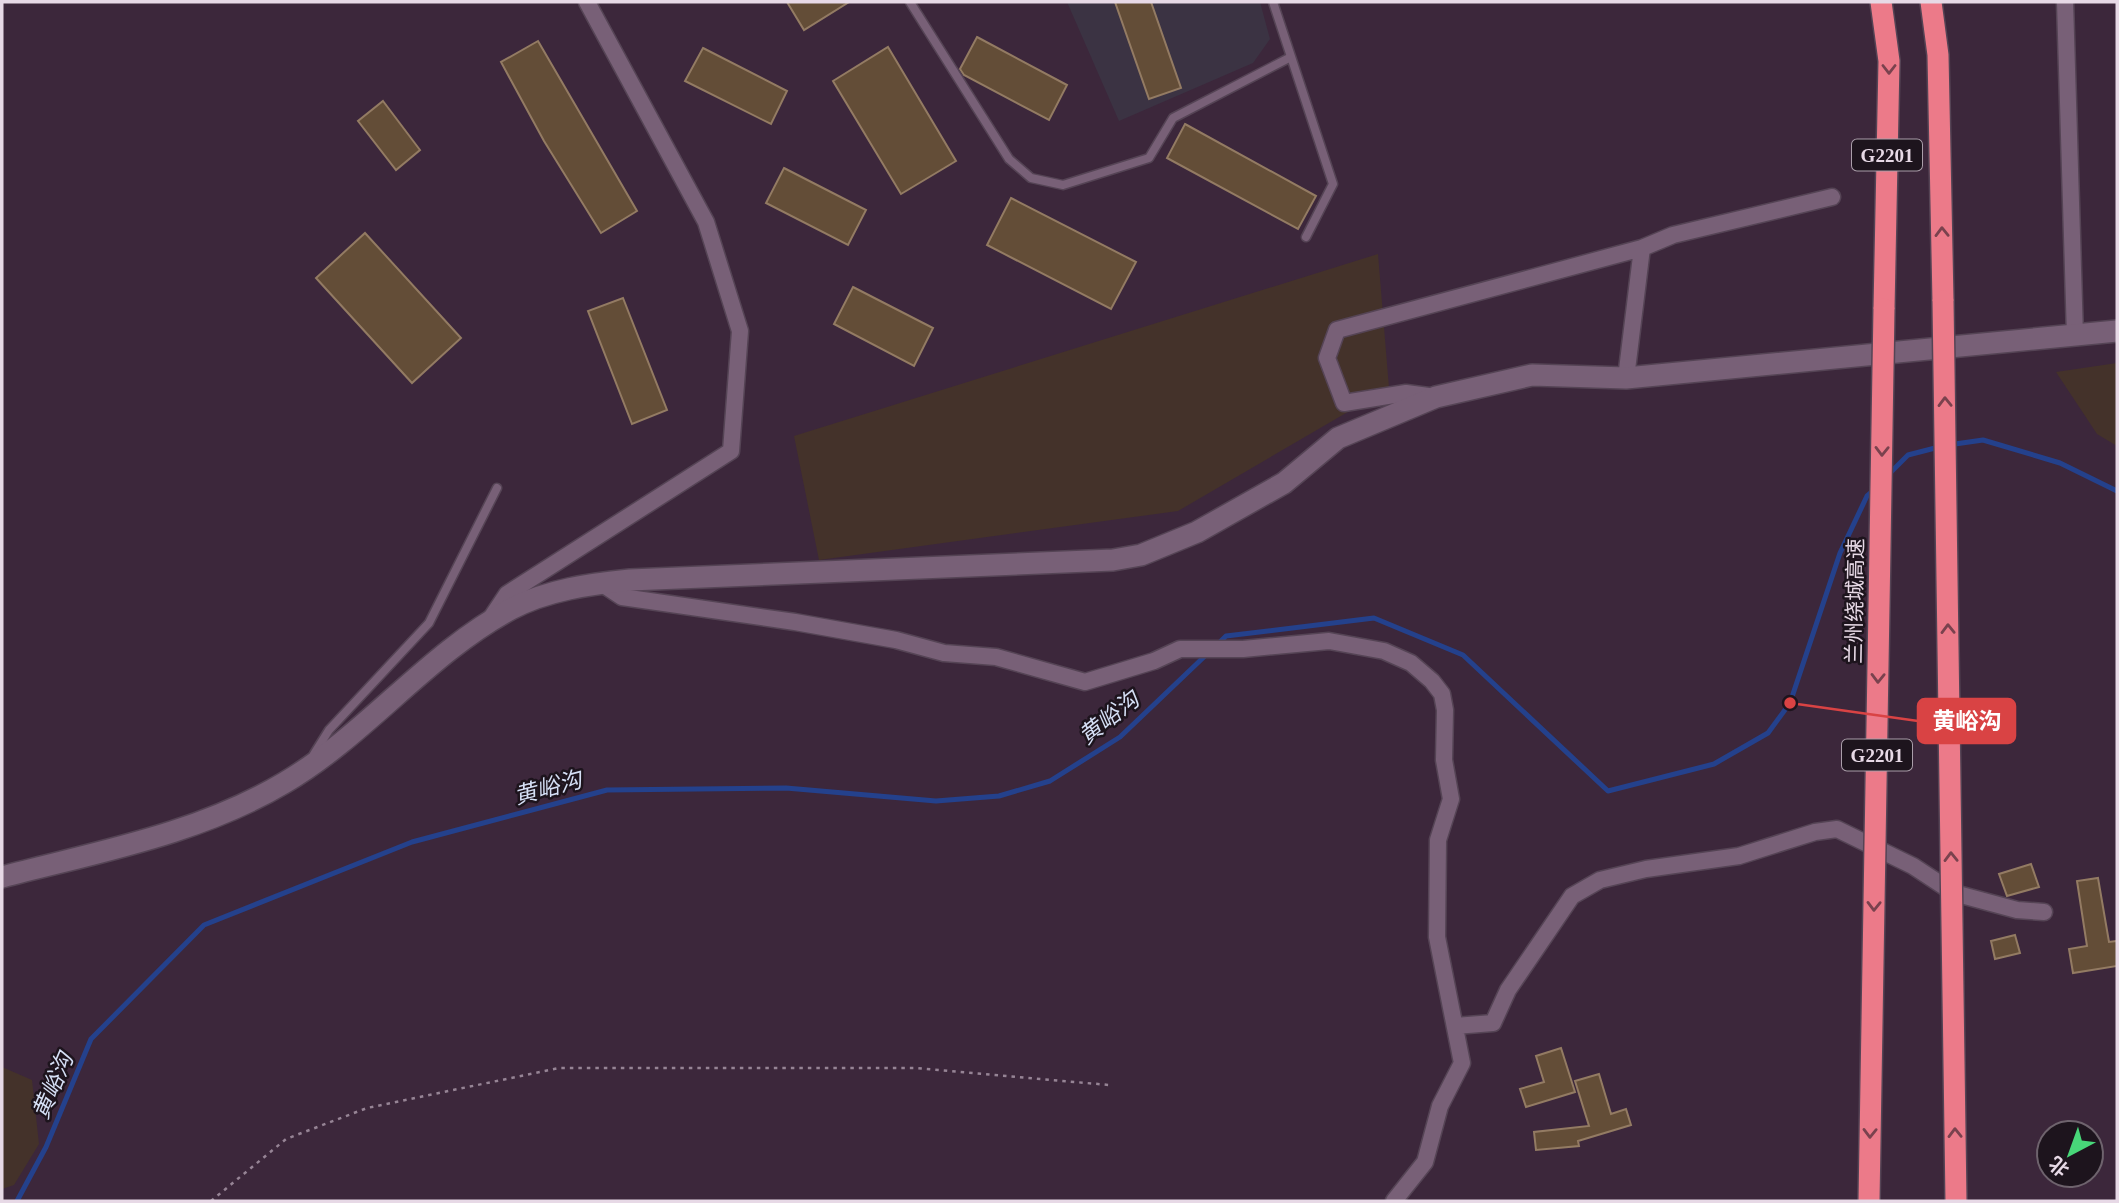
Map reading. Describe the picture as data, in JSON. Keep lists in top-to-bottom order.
{
  "streets": {
    "highway": ["G2201", "兰州绕城高速"]
  },
  "water": ["黄峪沟"],
  "places": ["黄峪沟"],
  "north": "bottom left"
}
